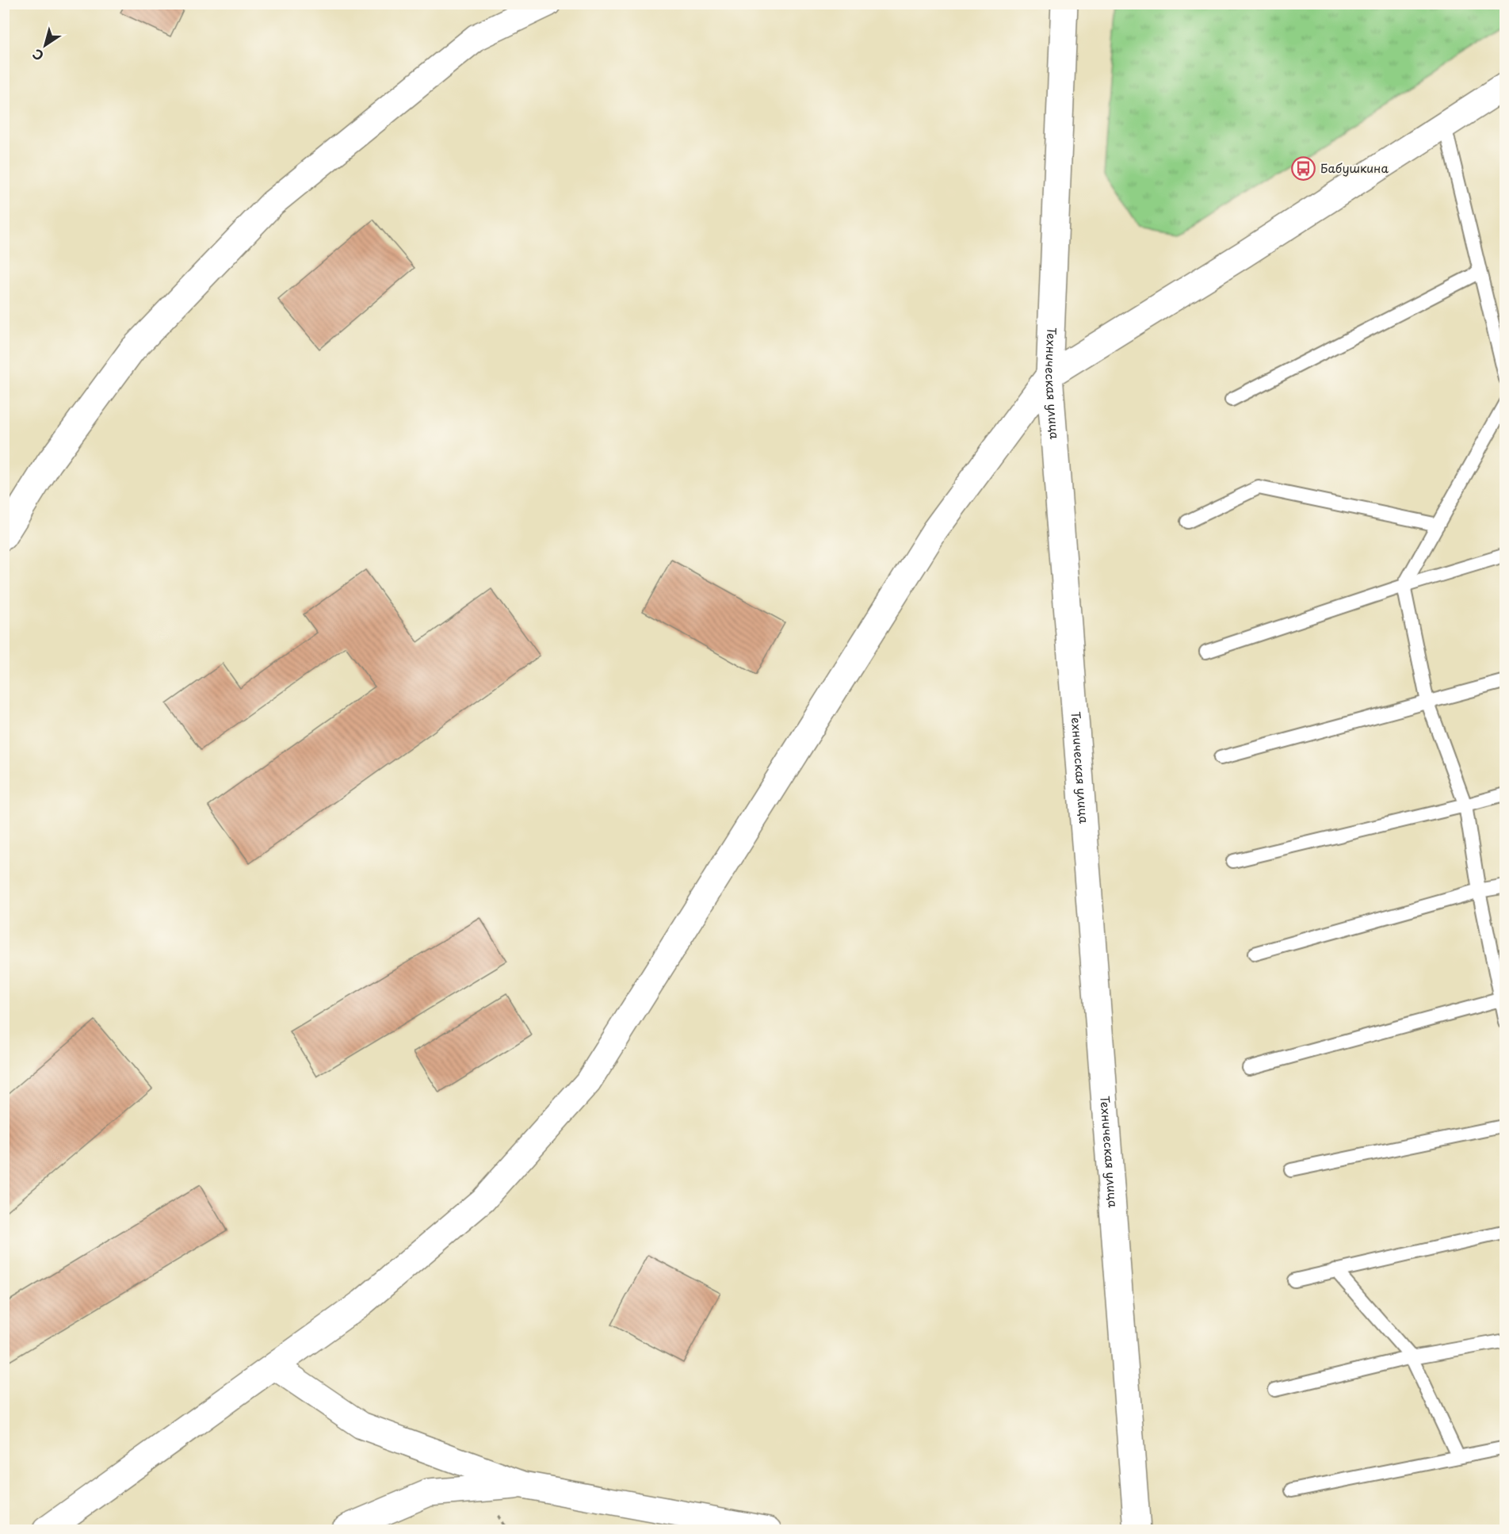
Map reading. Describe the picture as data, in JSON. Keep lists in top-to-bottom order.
{
  "streets": {
    "street": ["Техническая улица"]
  },
  "places": {
    "bus stop": ["Бабушкина"]
  },
  "north": "bottom left"
}
